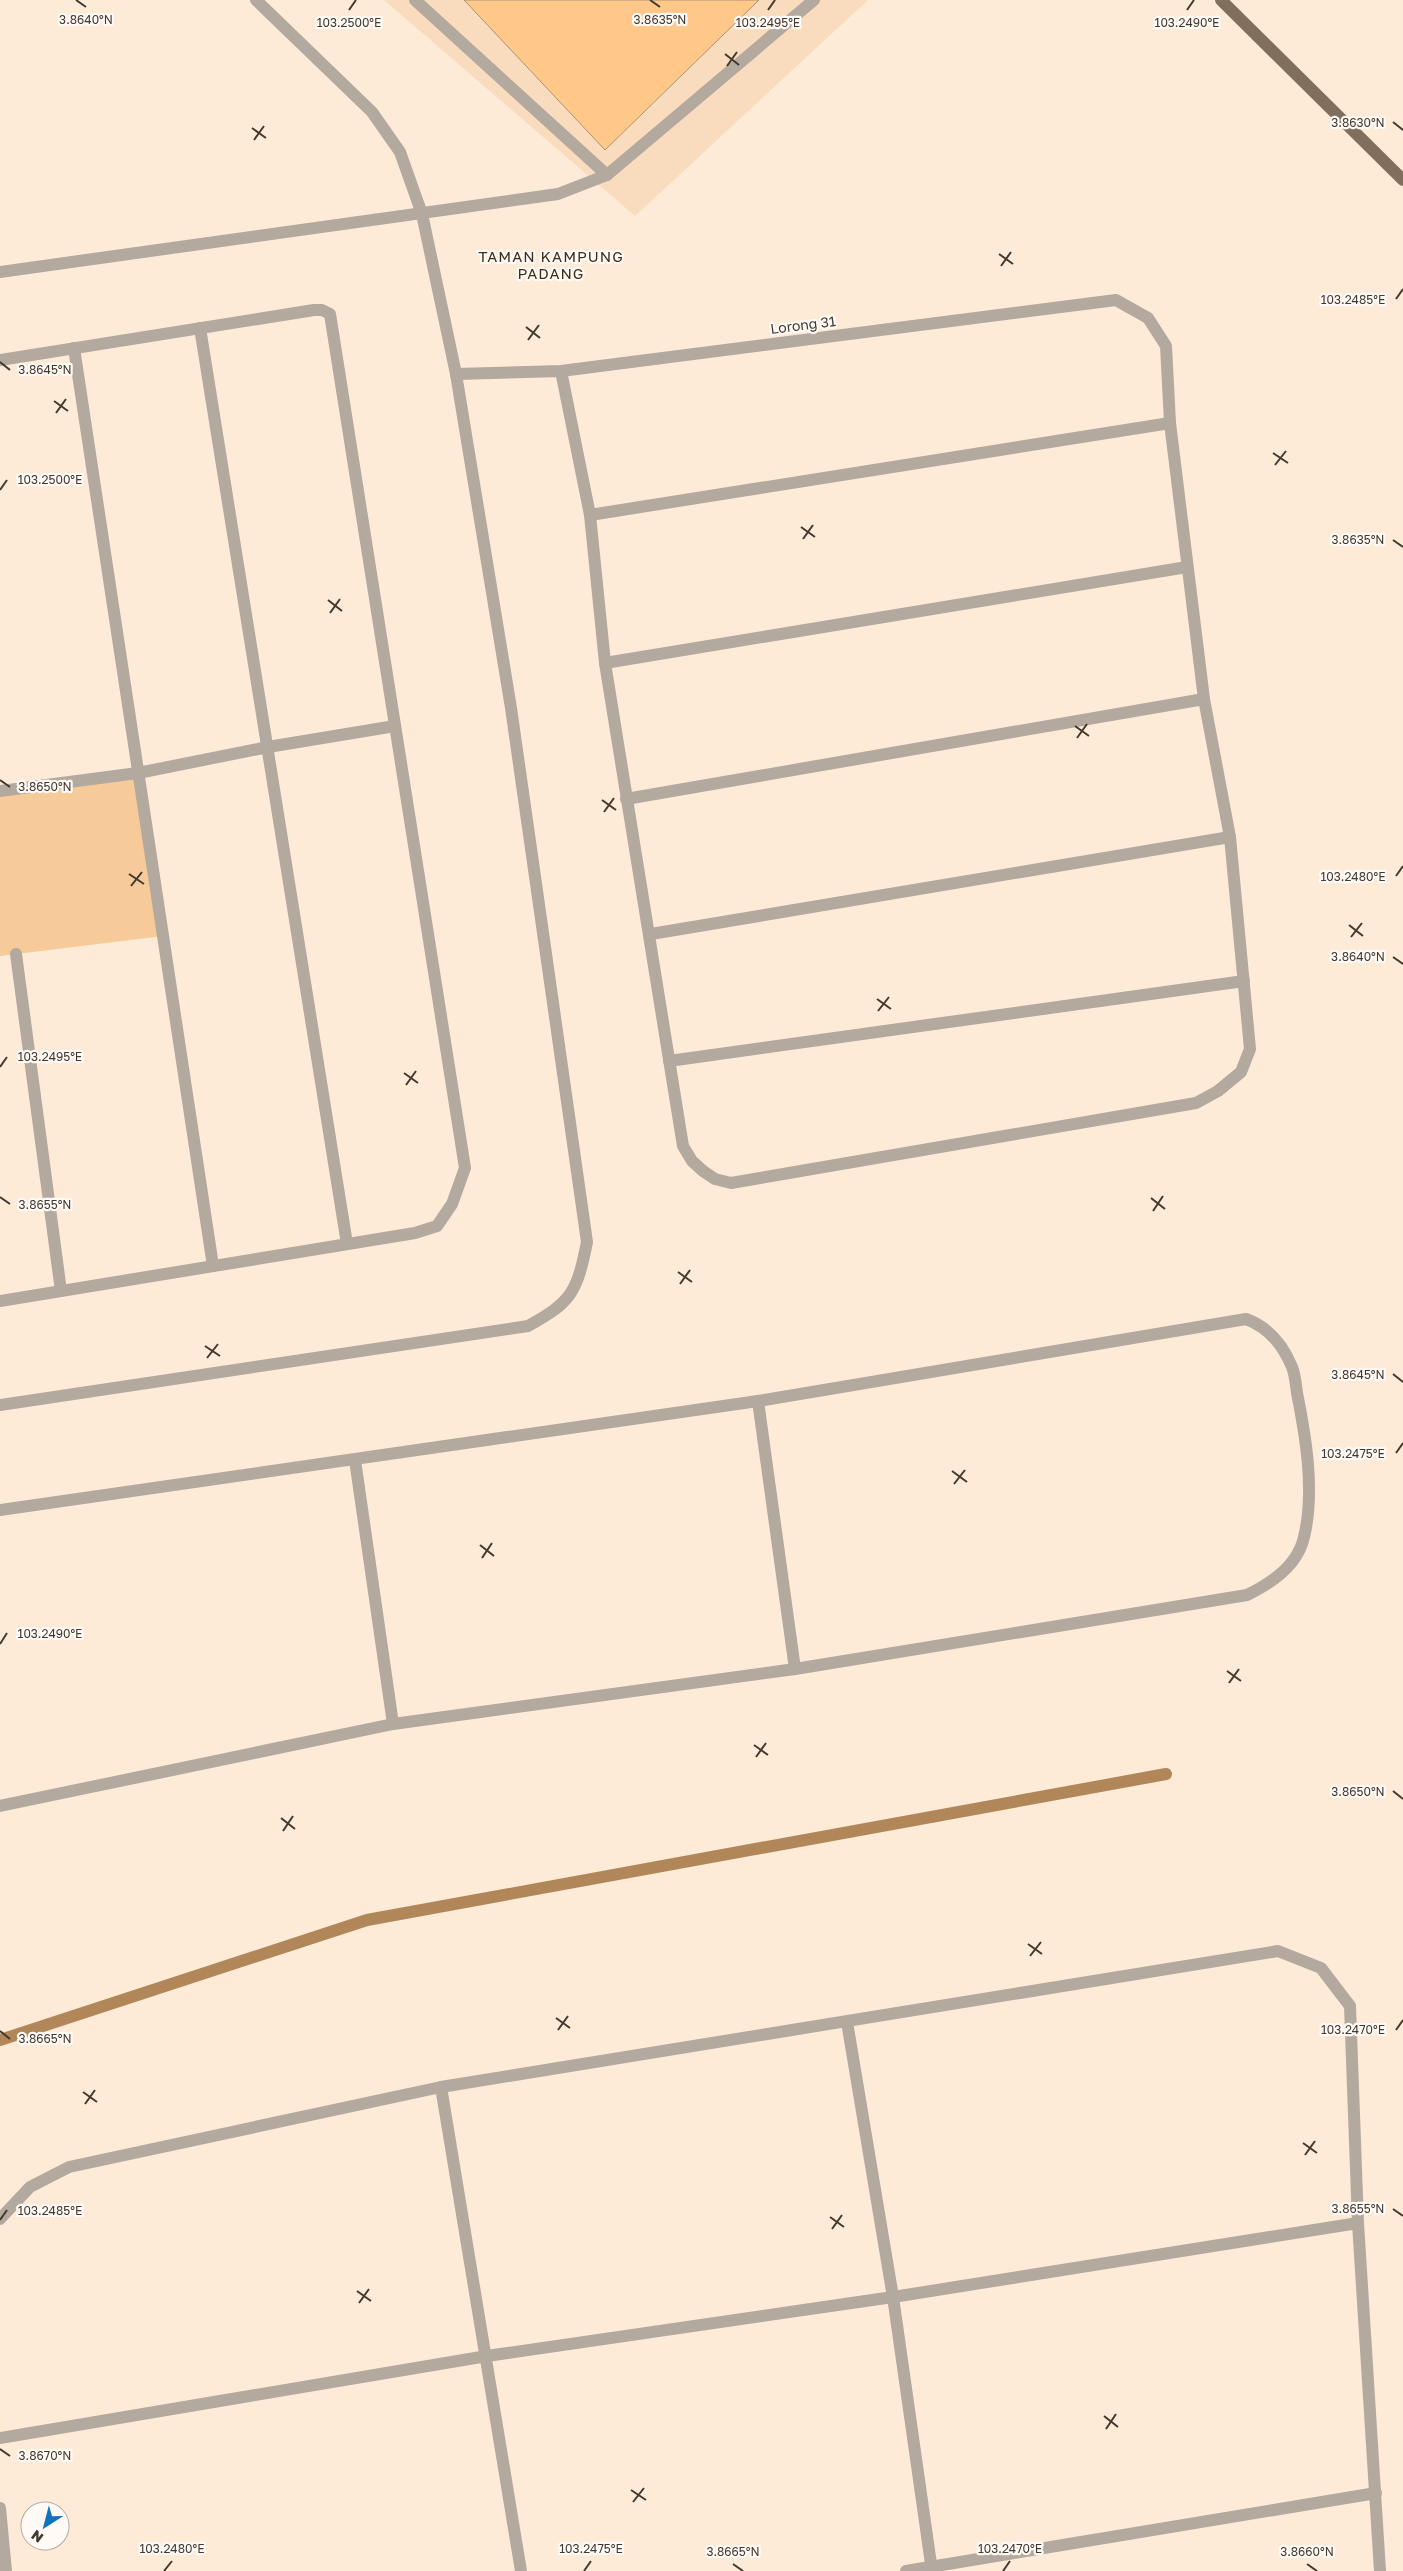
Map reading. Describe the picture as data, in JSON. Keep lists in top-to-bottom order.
{
  "streets": {
    "street": ["Lorong 31"]
  },
  "districts": ["TAMAN KAMPUNG PADANG"],
  "north": "bottom left",
  "coordinates": [
    "3.8640°N",
    "3.8635°N",
    "103.2500°E",
    "103.2495°E",
    "103.2490°E",
    "3.8630°N",
    "103.2485°E",
    "3.8645°N",
    "3.8650°N",
    "103.2480°E",
    "3.8655°N",
    "103.2475°E",
    "103.2470°E",
    "3.8665°N",
    "3.8670°N",
    "3.8660°N"
  ]
}
